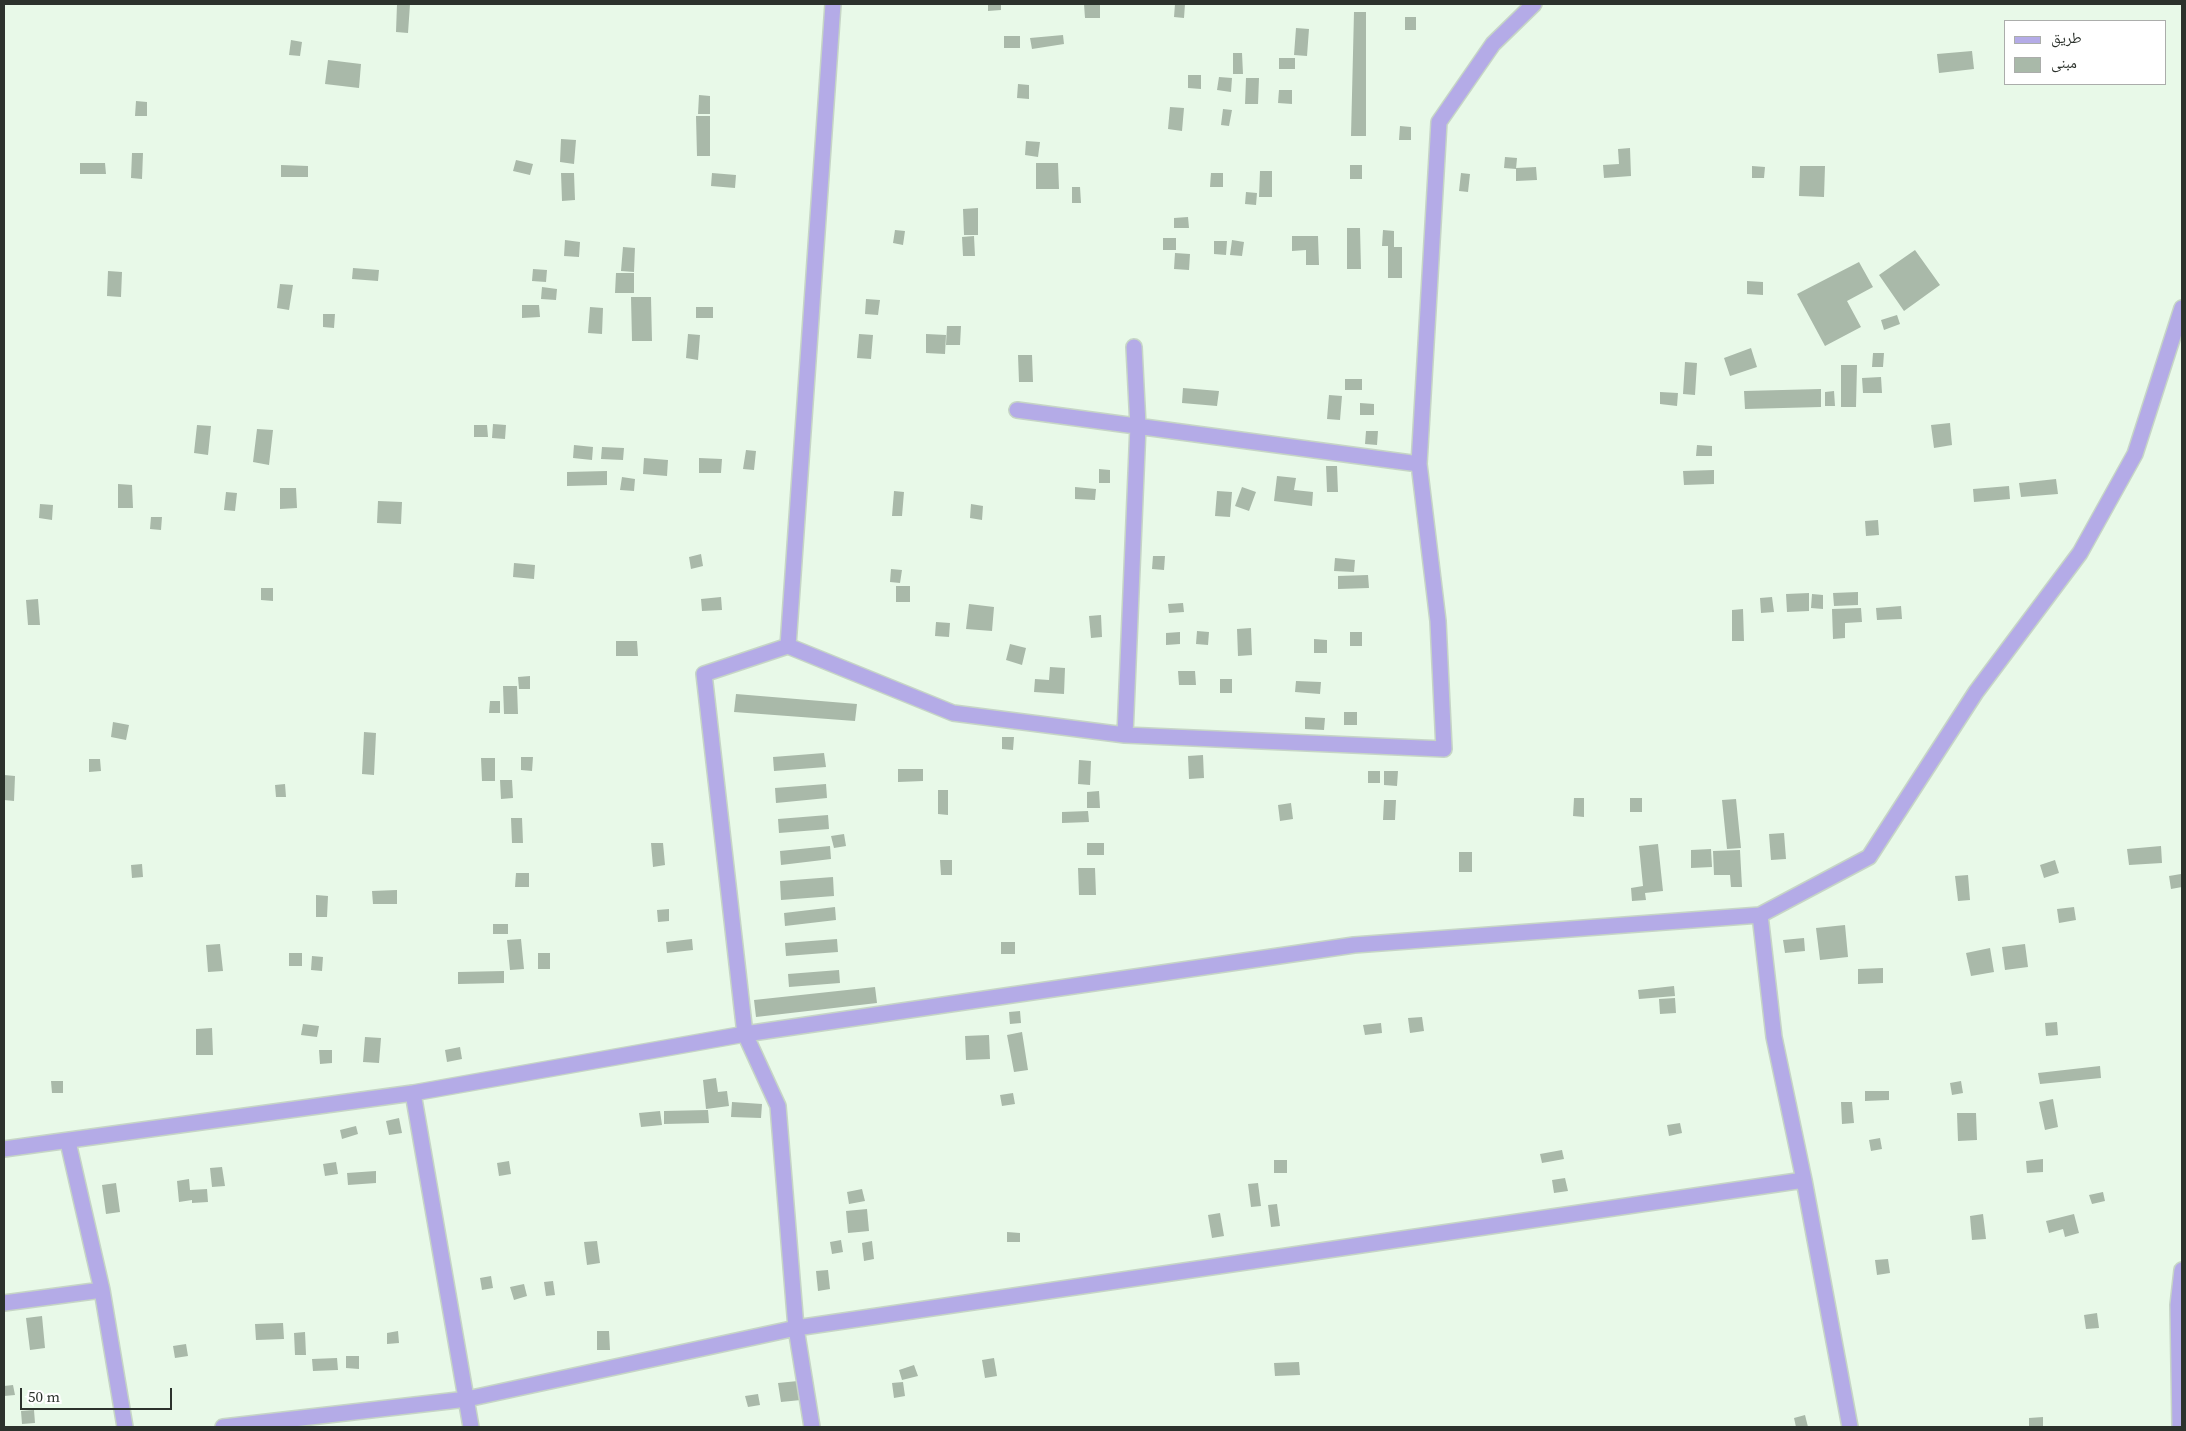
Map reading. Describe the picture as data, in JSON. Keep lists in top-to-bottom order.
{
  "legend": ["طريق", "مبنى"],
  "scale_bar": "50 m"
}
